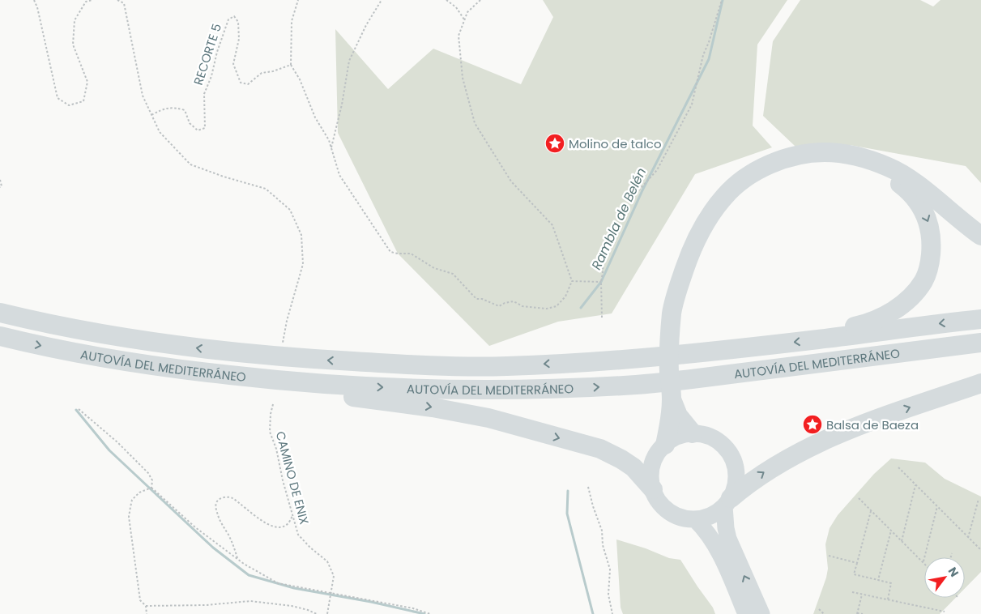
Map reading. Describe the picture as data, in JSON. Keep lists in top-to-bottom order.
{
  "streets": {
    "highway": ["AUTOVÍA DEL MEDITERRÁNEO"],
    "path": ["RECORTE 5", "CAMINO DE ENIX"]
  },
  "water": ["Rambla de Belén"],
  "places": {
    "place": ["Molino de talco", "Balsa de Baeza"]
  },
  "north": "top right"
}
